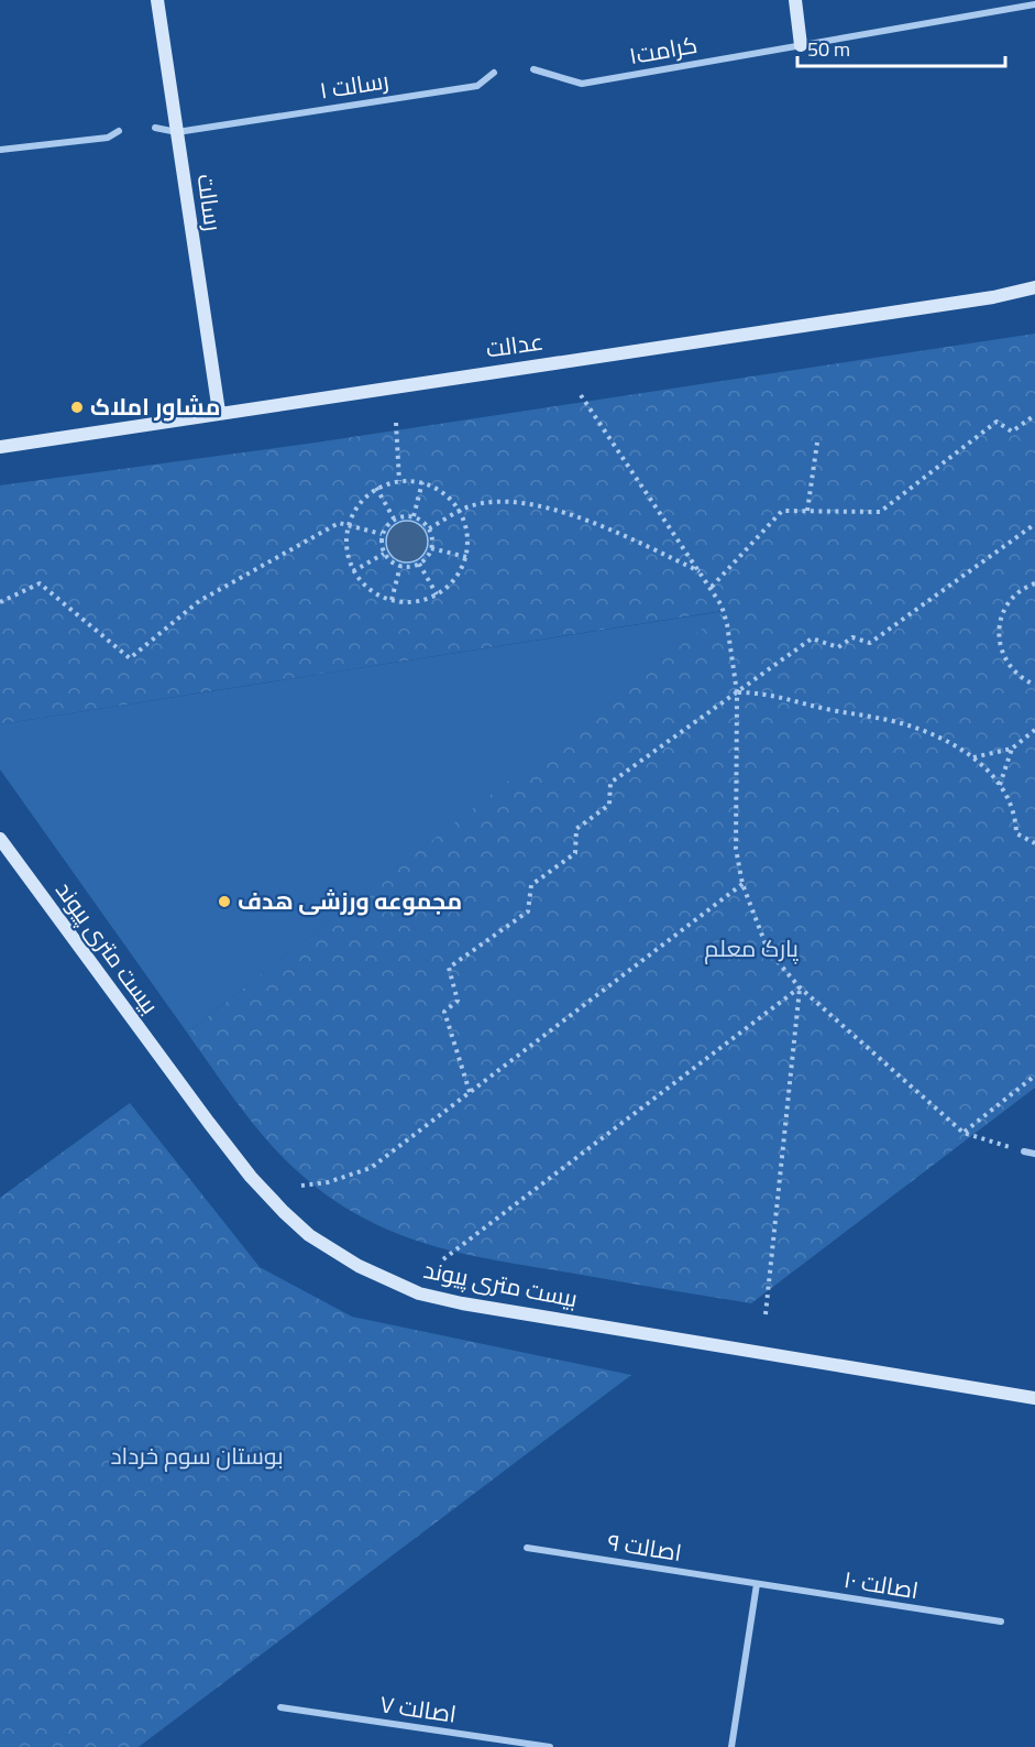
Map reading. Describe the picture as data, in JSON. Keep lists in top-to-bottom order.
{
  "streets": {
    "street": [
      "کرامت۱",
      "رسالت ۱",
      "رسالت",
      "عدالت",
      "بیست متری پیوند",
      "اصالت ۹",
      "اصالت ۱۰",
      "اصالت ۷"
    ]
  },
  "crossings": [
    ["رسالت ۱", "رسالت"],
    ["رسالت", "عدالت"],
    ["اصالت ۹", "اصالت ۱۰"]
  ],
  "parks": ["پارک معلم", "بوستان سوم خرداد"],
  "places": ["مشاور املاک", "مجموعه ورزشی هدف"],
  "scale_bar": "50 m"
}
